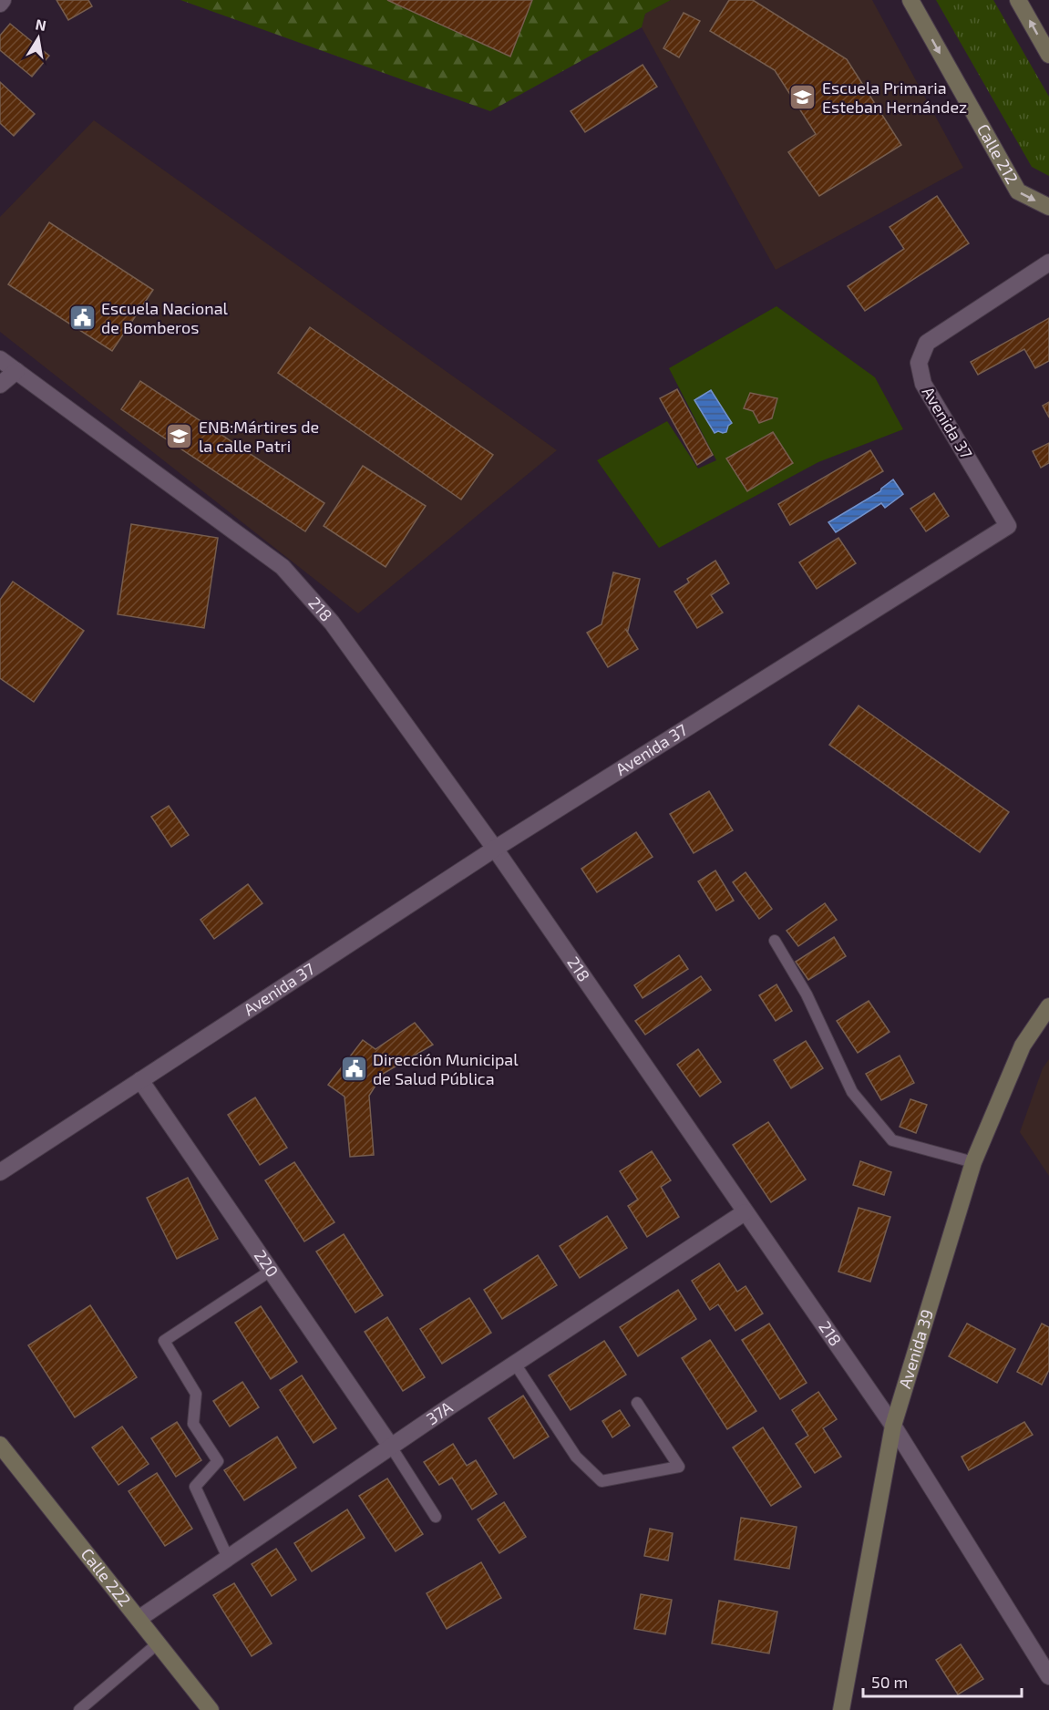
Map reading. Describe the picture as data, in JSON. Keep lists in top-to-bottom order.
{
  "streets": {
    "street": [
      "Calle 212",
      "Avenida 37",
      "218",
      "220",
      "Avenida 39",
      "37A",
      "Calle 222"
    ]
  },
  "crossings": [
    ["Avenida 37", "218"],
    ["Avenida 37", "220"],
    ["218", "Avenida 39"],
    ["218", "37A"],
    ["220", "37A"],
    ["37A", "Calle 222"]
  ],
  "one_way": ["Calle 212"],
  "places": {
    "school or university": ["Escuela Primaria Esteban Hernández", "ENB:Mártires de la calle Patri"],
    "public building": ["Escuela Nacional de Bomberos", "Dirección Municipal de Salud Pública"]
  },
  "scale_bar": "50 m",
  "north": "top"
}
